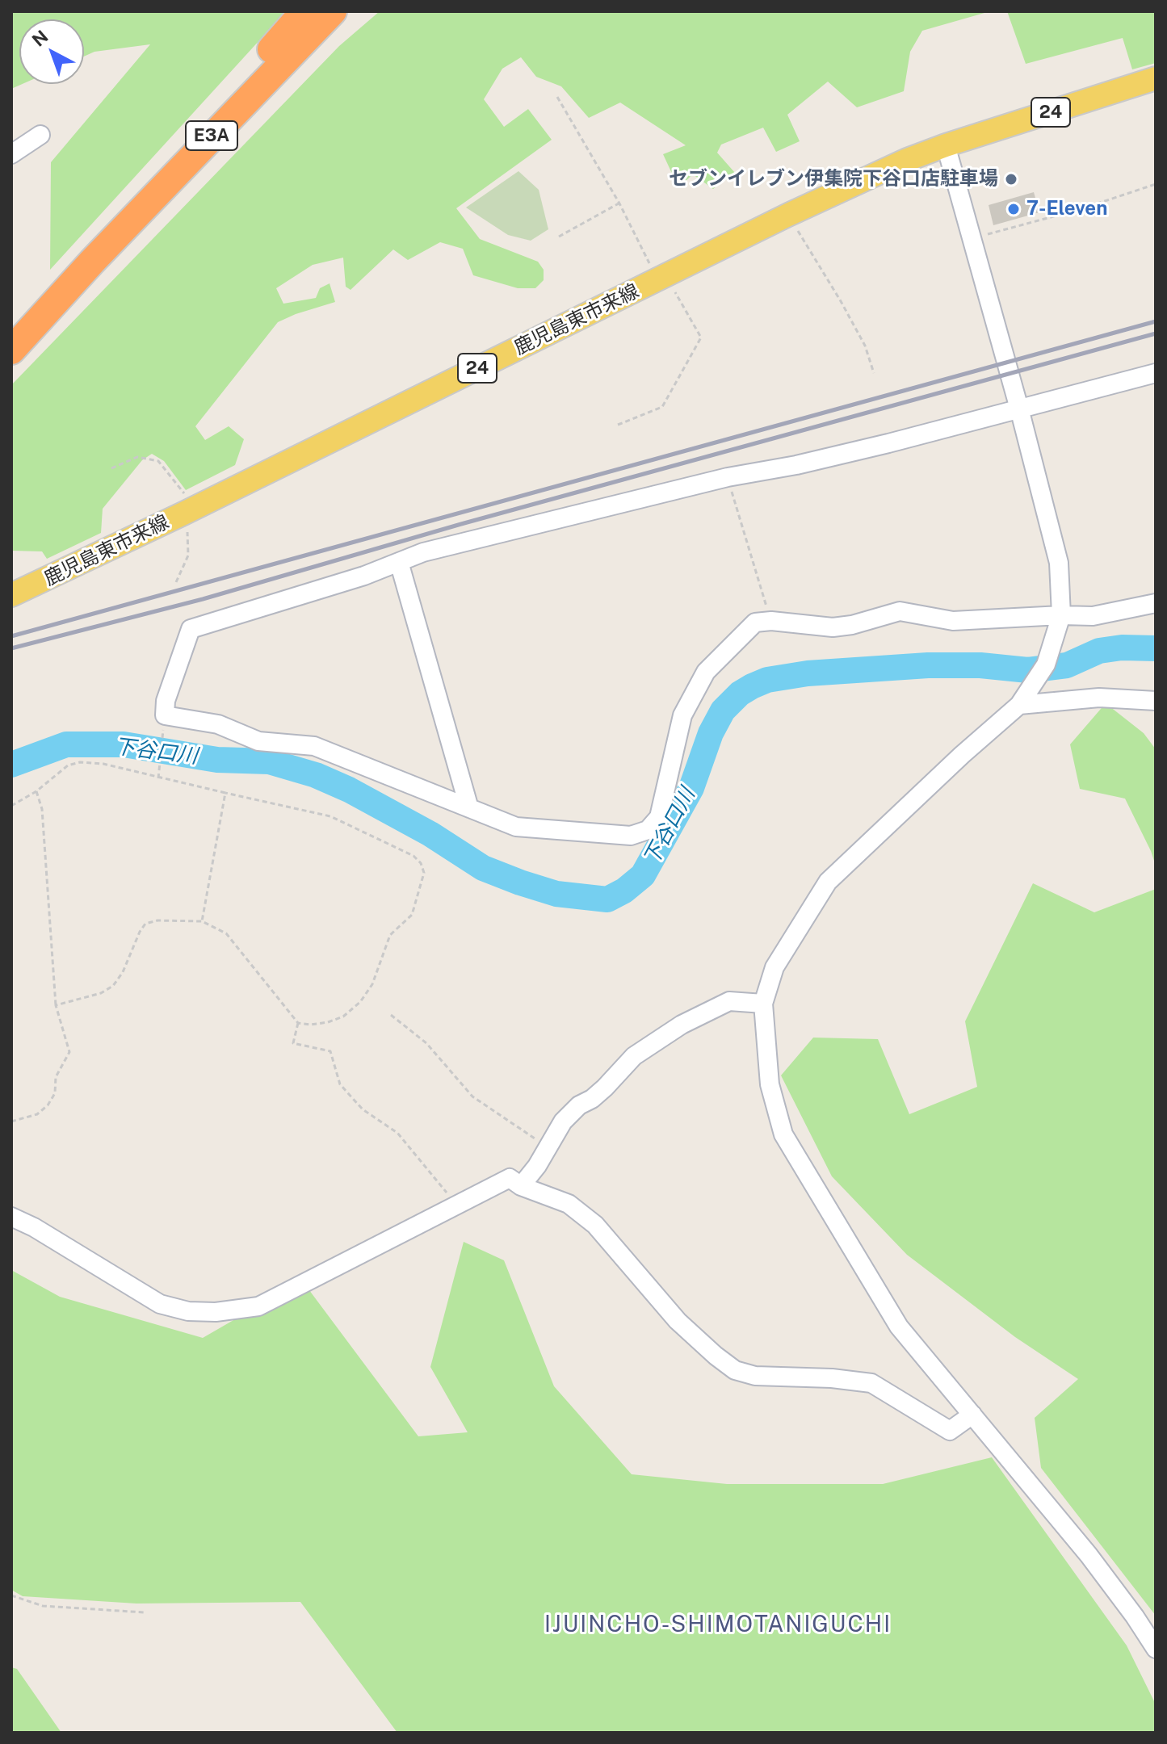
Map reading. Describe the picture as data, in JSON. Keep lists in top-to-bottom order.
{
  "streets": {
    "highway": ["E3A"],
    "main road": ["24", "鹿児島東市来線"]
  },
  "districts": ["IJUINCHO-SHIMOTANIGUCHI"],
  "water": ["下谷口川"],
  "places": ["セブンイレブン伊集院下谷口店駐車場", "7-Eleven"],
  "north": "top left"
}
